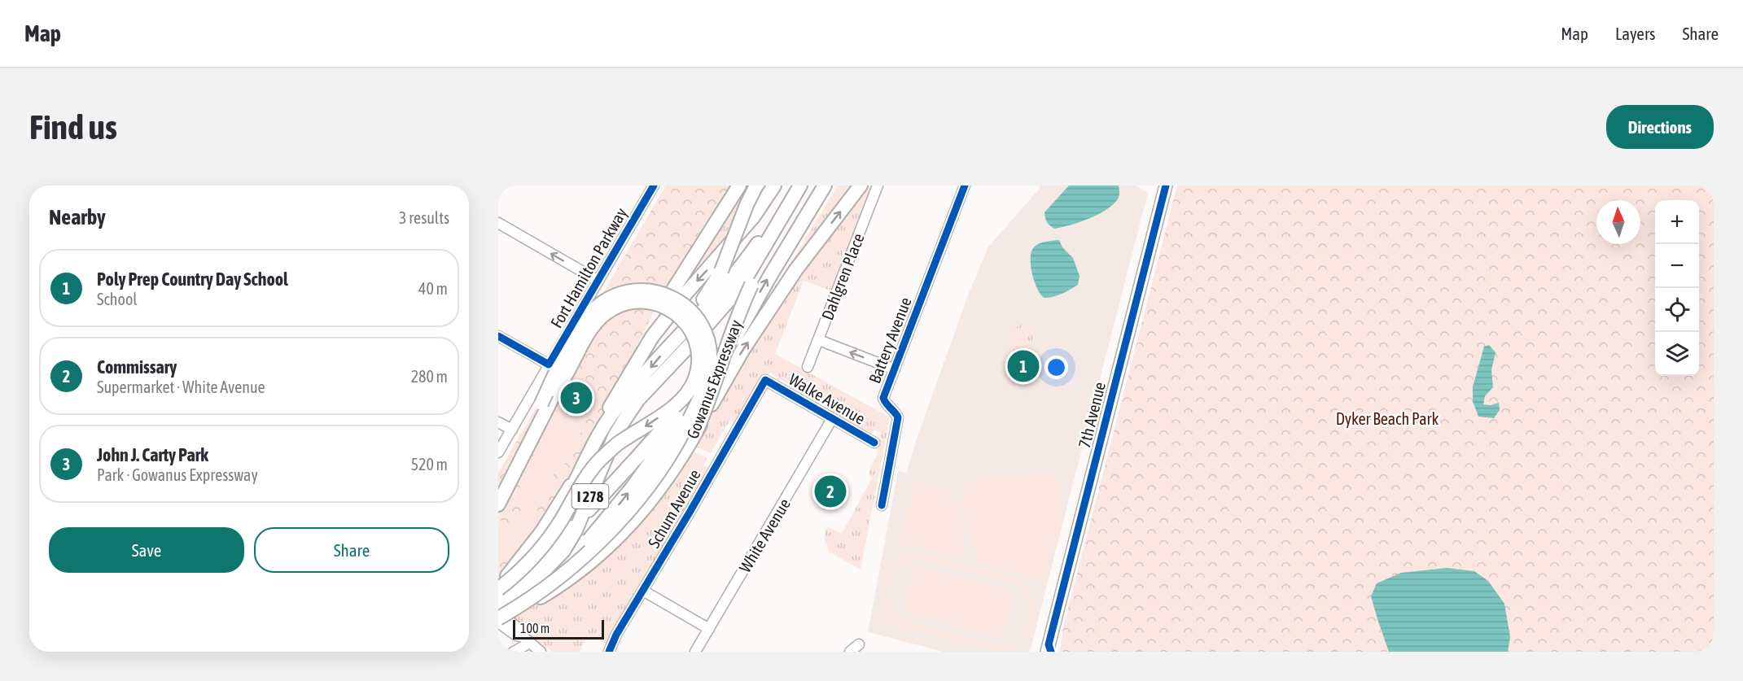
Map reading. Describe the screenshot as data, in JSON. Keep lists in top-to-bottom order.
{
  "streets": {
    "highway": ["Gowanus Expressway", "I 278"],
    "main road": ["7th Avenue"],
    "street": [
      "Fort Hamilton Parkway",
      "Dahlgren Place",
      "Battery Avenue",
      "Walke Avenue",
      "Schum Avenue",
      "White Avenue"
    ]
  },
  "crossings": [
    ["Gowanus Expressway", "I 278"],
    ["Walke Avenue", "Schum Avenue"],
    ["Walke Avenue", "White Avenue"]
  ],
  "parks": ["Dyker Beach Park"],
  "scale_bar": "100 m",
  "north": "top",
  "page": {
    "header": "Map",
    "nav": ["Map", "Layers", "Share"],
    "buttons": [
      "Directions",
      ["Save", "Share"]
    ],
    "title": "Find us",
    "heading": ["Nearby", "3 results"],
    "map_buttons": ["+", "−"],
    "list": [
      {
        "mark": "1",
        "name": "Poly Prep Country Day School",
        "note": "School",
        "value": "40 m"
      },
      {
        "mark": "2",
        "name": "Commissary",
        "note": "Supermarket · White Avenue",
        "value": "280 m"
      },
      {
        "mark": "3",
        "name": "John J. Carty Park",
        "note": "Park · Gowanus Expressway",
        "value": "520 m"
      }
    ],
    "pins": ["1", "3", "2"],
    "scale": "100 m"
  }
}
